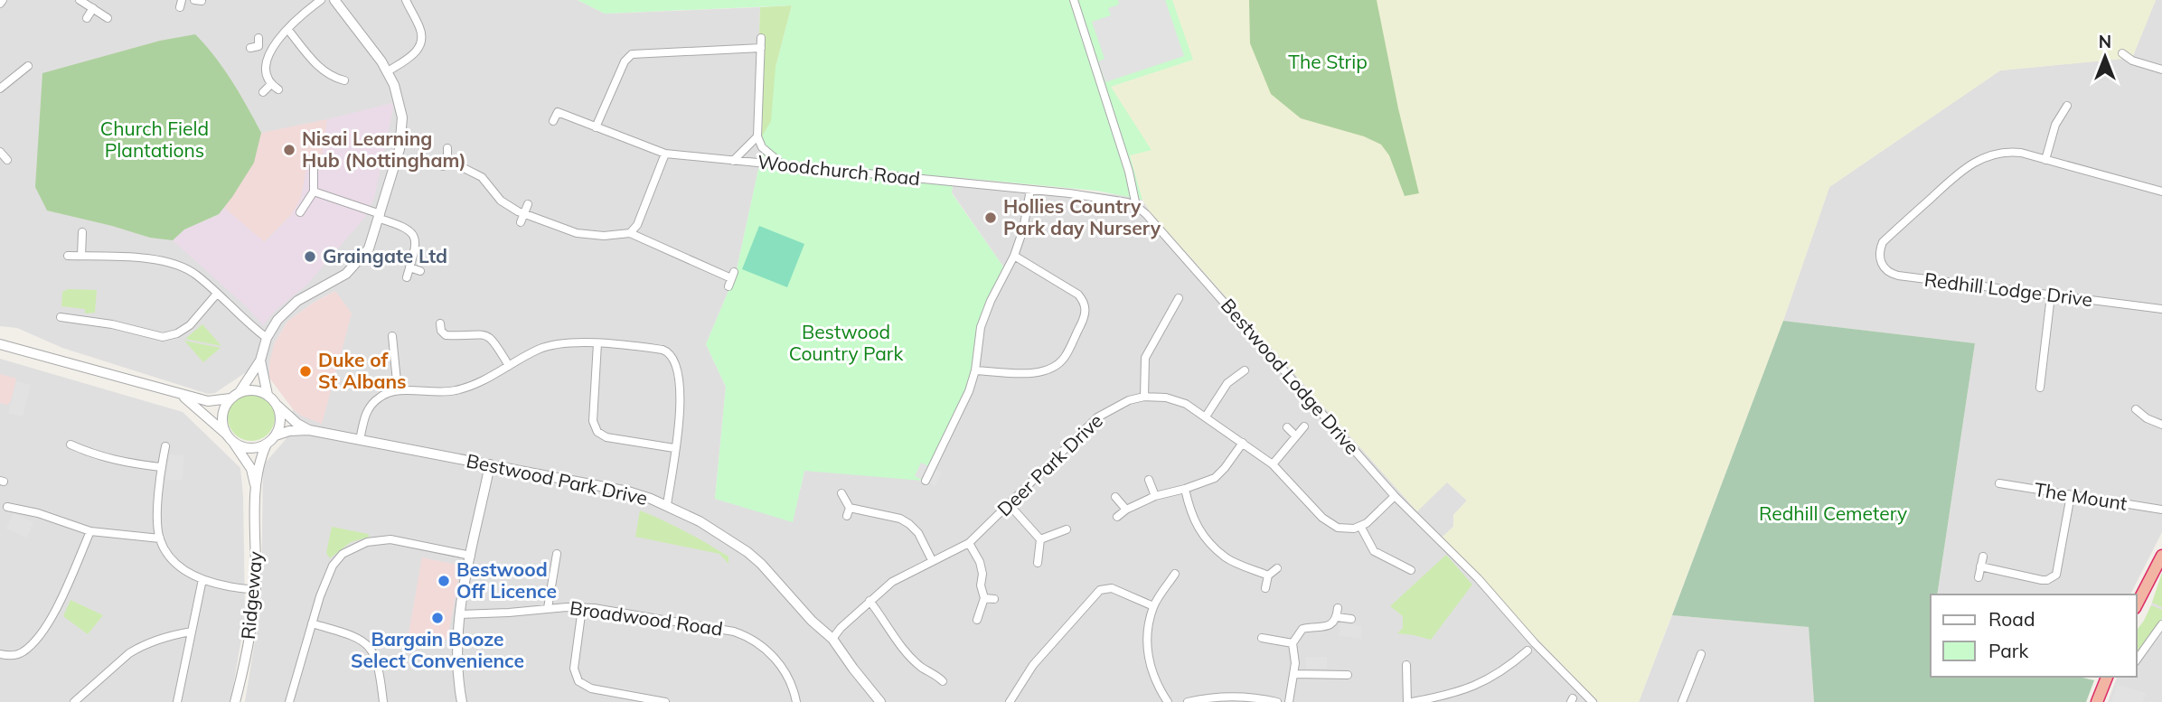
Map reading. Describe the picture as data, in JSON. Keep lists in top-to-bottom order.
{
  "streets": {
    "street": [
      "Woodchurch Road",
      "Redhill Lodge Drive",
      "Bestwood Lodge Drive",
      "Deer Park Drive",
      "Bestwood Park Drive",
      "The Mount",
      "Ridgeway",
      "Broadwood Road"
    ]
  },
  "crossings": [
    ["Woodchurch Road", "Bestwood Lodge Drive"],
    ["Deer Park Drive", "Bestwood Park Drive"],
    ["Bestwood Park Drive", "Ridgeway"]
  ],
  "parks": [
    "The Strip",
    "Church Field Plantations",
    "Bestwood Country Park",
    "Redhill Cemetery"
  ],
  "places": [
    "Nisai Learning Hub (Nottingham)",
    "Hollies Country Park day Nursery",
    "Graingate Ltd",
    "Duke of St Albans",
    "Bestwood Off Licence",
    "Bargain Booze Select Convenience"
  ],
  "legend": ["Road", "Park"],
  "north": "top"
}
